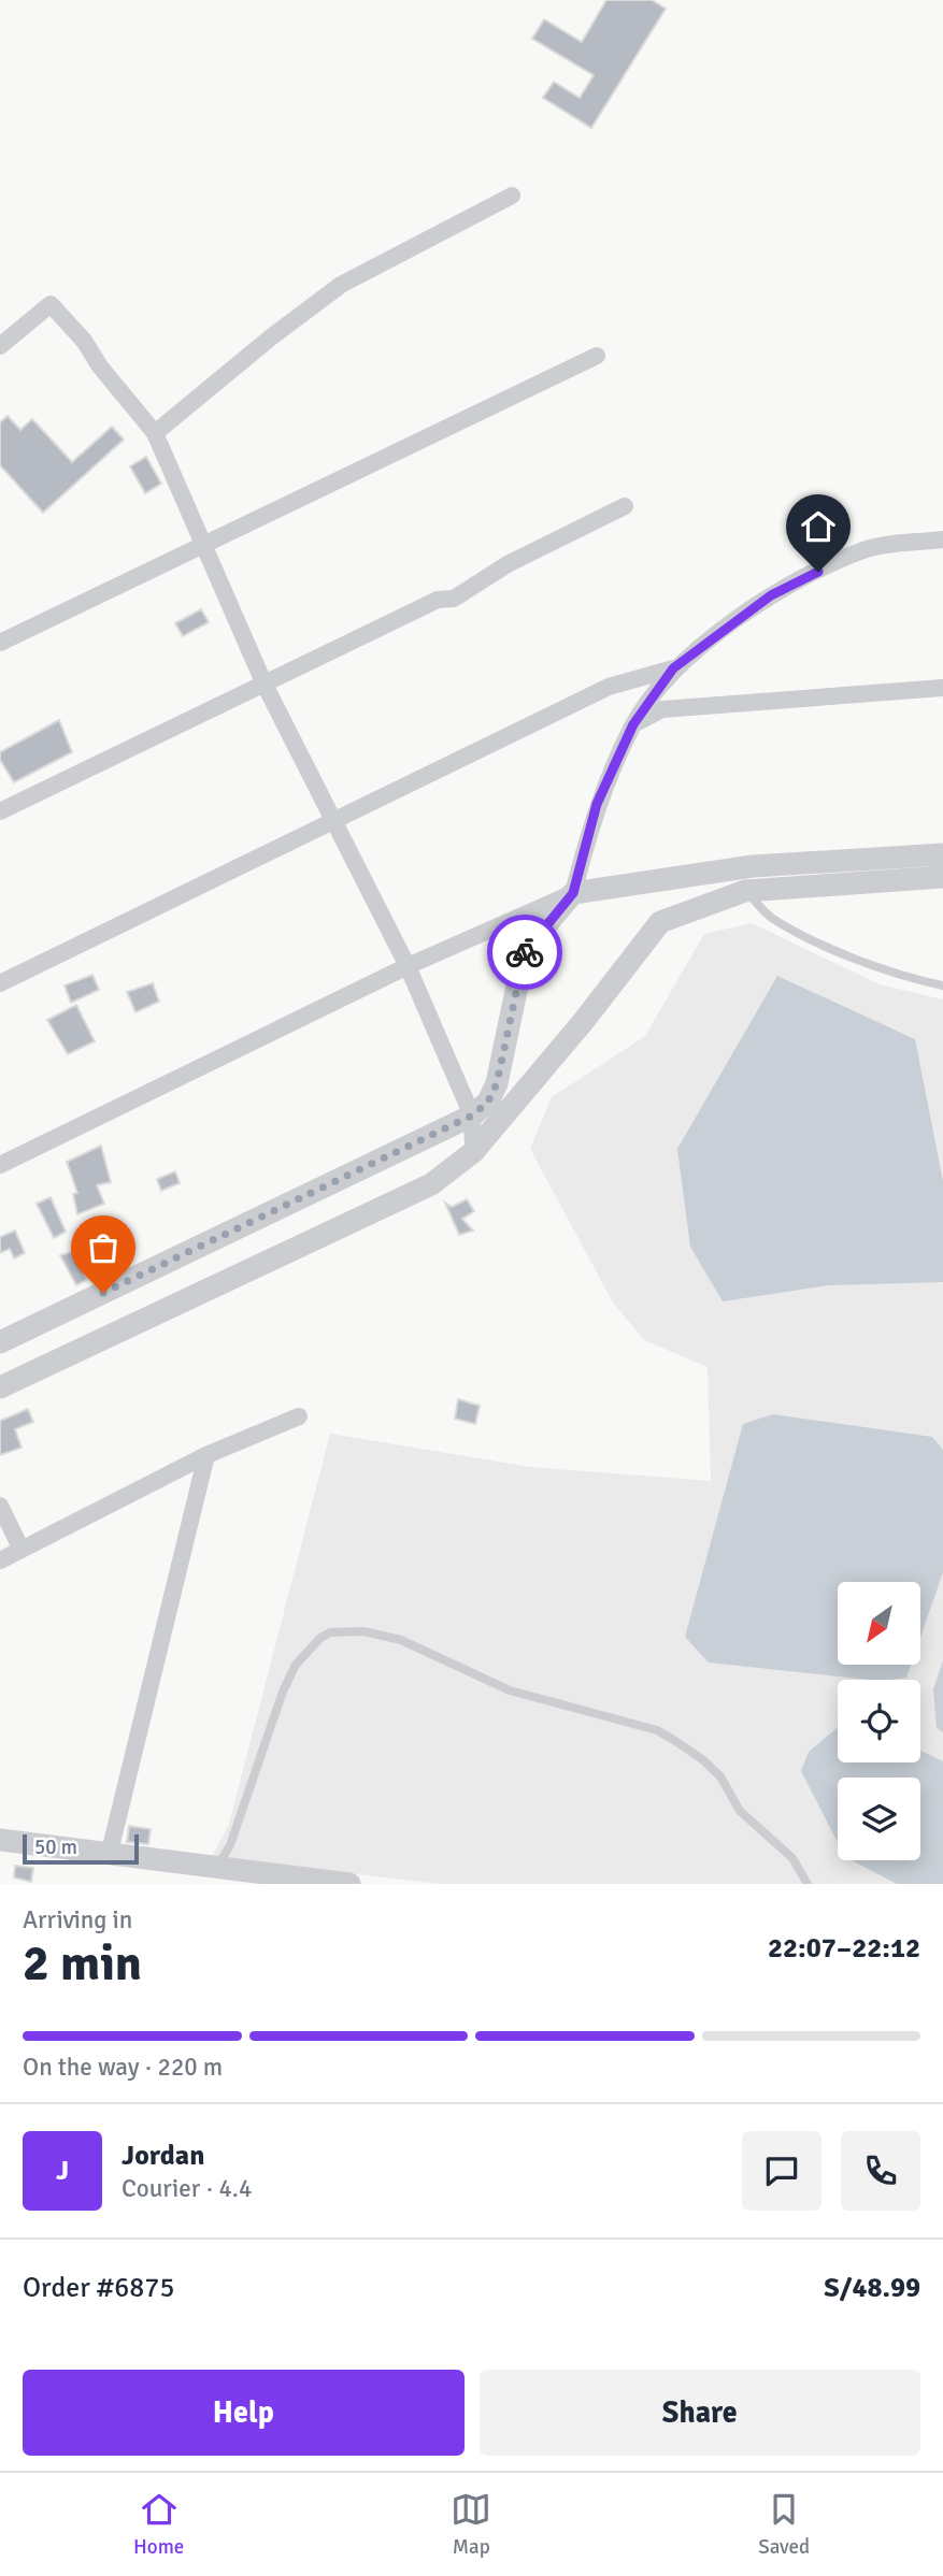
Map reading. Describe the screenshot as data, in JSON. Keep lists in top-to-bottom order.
{
  "scale_bar": "50 m",
  "north": "bottom left",
  "page": {
    "scale": "50 m",
    "heading": ["2 min", "Arriving in", "22:07–22:12"],
    "panel": [
      "Jordan",
      "Courier · 4.4",
      "Order #6875",
      "S/48.99"
    ],
    "bar": "On the way · 220 m",
    "round": "J",
    "buttons": ["Help", "Share"],
    "tabs": ["Home", "Map", "Saved"]
  }
}
